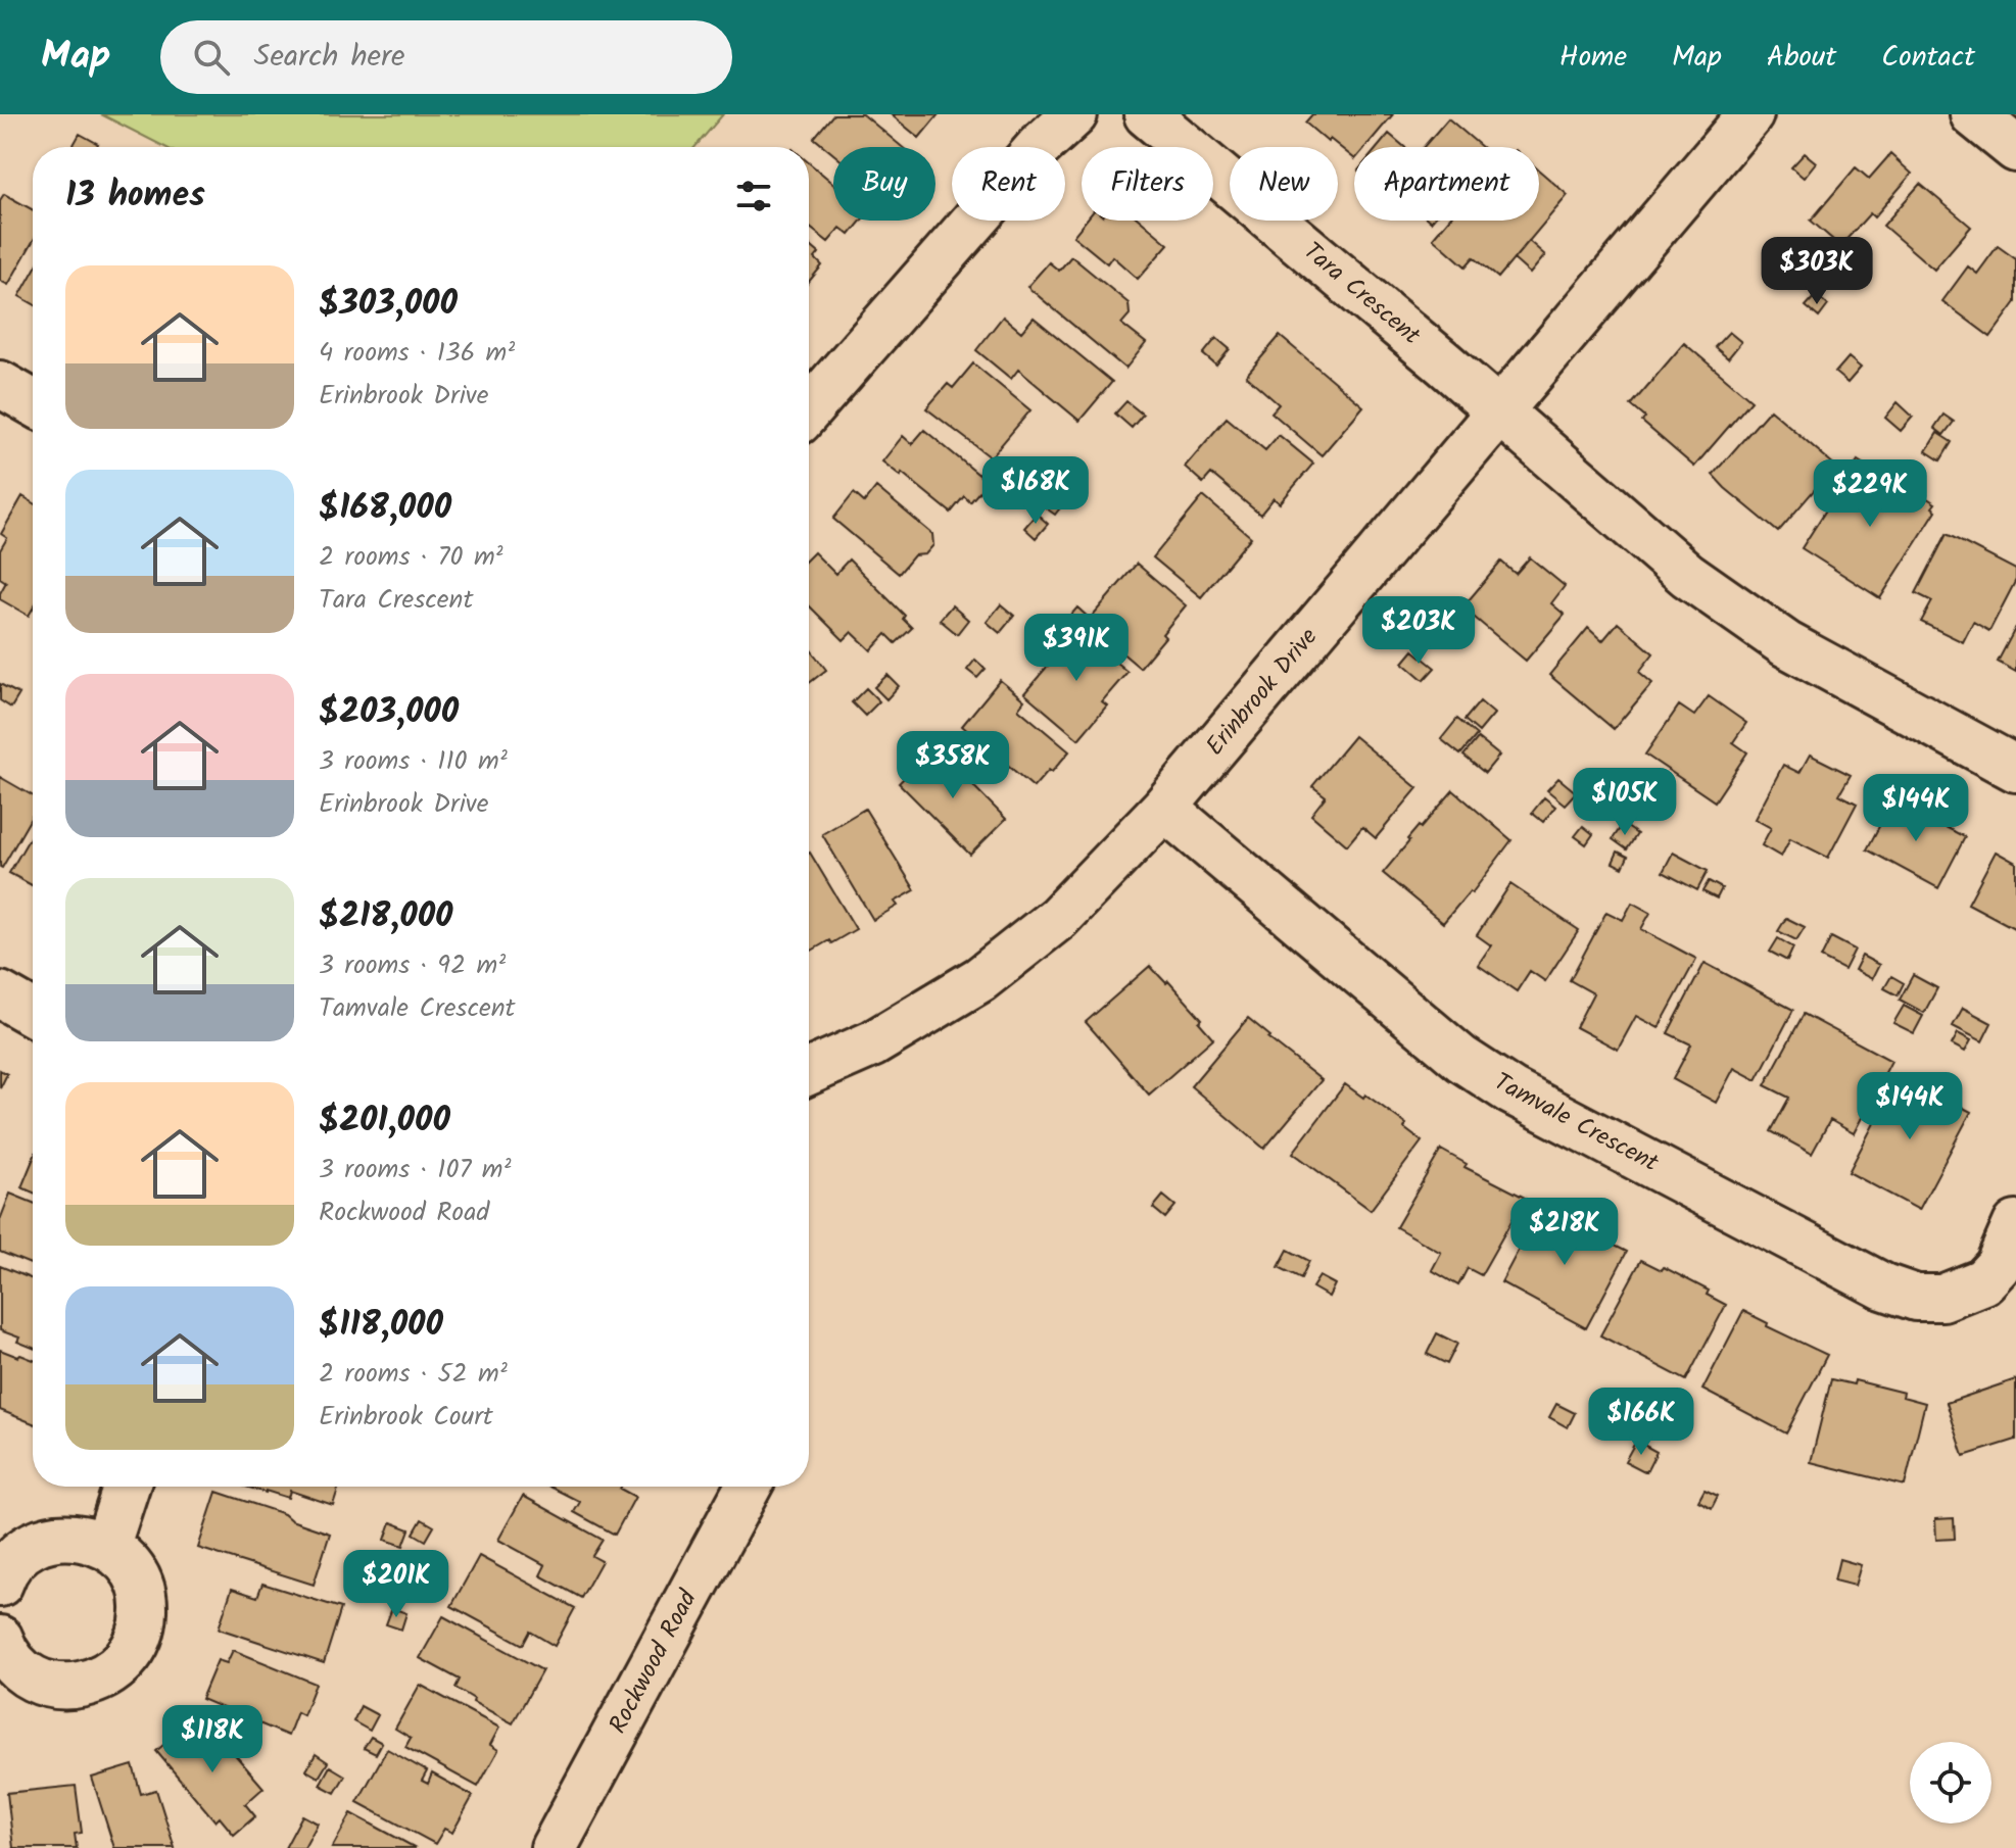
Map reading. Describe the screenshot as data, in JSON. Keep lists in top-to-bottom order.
{
  "streets": {
    "street": [
      "Tara Crescent",
      "Erinbrook Drive",
      "Tamvale Crescent",
      "Rockwood Road"
    ]
  },
  "crossings": [
    ["Tara Crescent", "Erinbrook Drive"],
    ["Erinbrook Drive", "Tamvale Crescent"]
  ],
  "page": {
    "header": "Map",
    "search": "Search here",
    "nav": [
      "Home",
      "Map",
      "About",
      "Contact"
    ],
    "chip": [
      "Buy",
      "Rent",
      "Filters",
      "New",
      "Apartment"
    ],
    "heading": "13 homes",
    "price": [
      "$303K",
      "$168K",
      "$229K",
      "$203K",
      "$391K",
      "$358K",
      "$105K",
      "$144K",
      "$144K",
      "$218K",
      "$166K",
      "$201K",
      "$118K"
    ],
    "list": [
      {
        "name": "$303,000",
        "note": "4 rooms · 136 m² · Erinbrook Drive"
      },
      {
        "name": "$168,000",
        "note": "2 rooms · 70 m² · Tara Crescent"
      },
      {
        "name": "$203,000",
        "note": "3 rooms · 110 m² · Erinbrook Drive"
      },
      {
        "name": "$218,000",
        "note": "3 rooms · 92 m² · Tamvale Crescent"
      },
      {
        "name": "$201,000",
        "note": "3 rooms · 107 m² · Rockwood Road"
      },
      {
        "name": "$118,000",
        "note": "2 rooms · 52 m² · Erinbrook Court"
      }
    ]
  }
}
